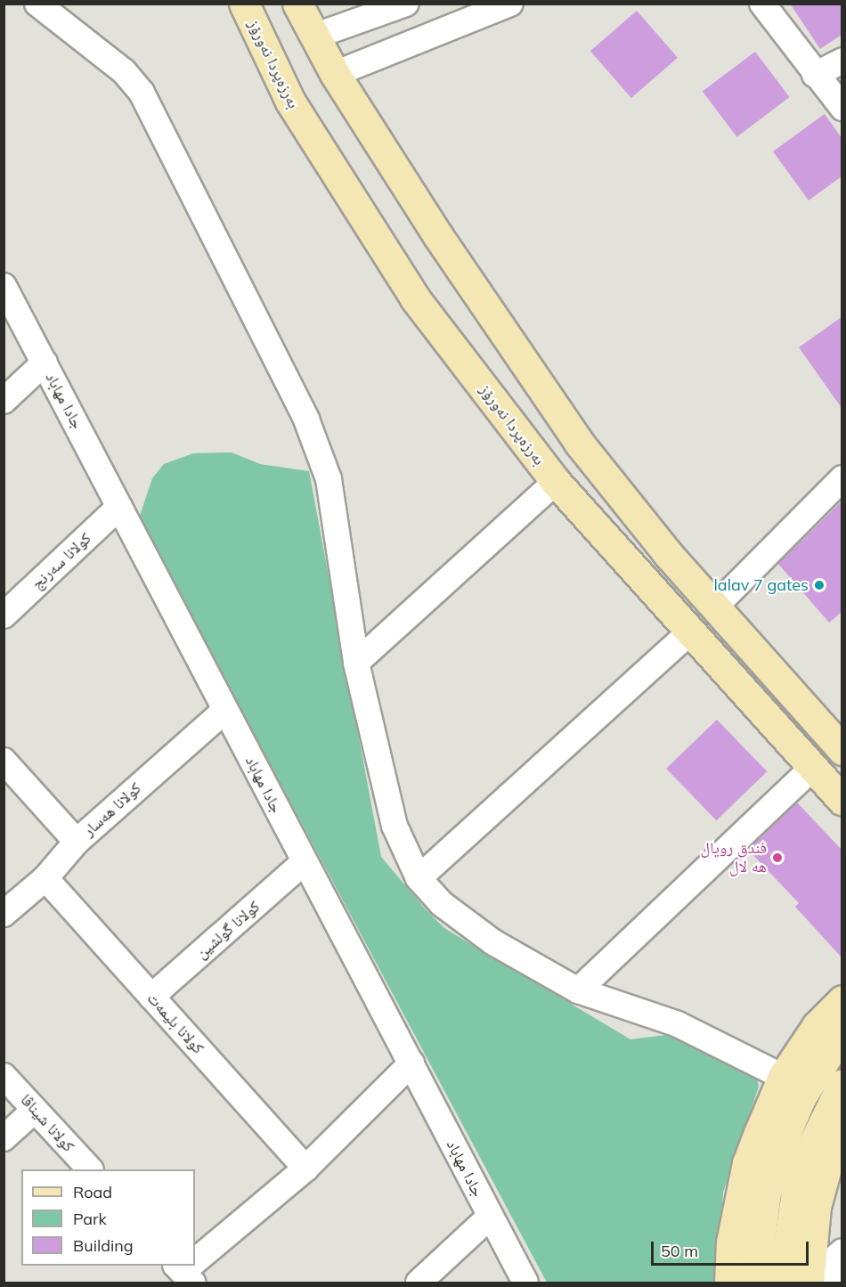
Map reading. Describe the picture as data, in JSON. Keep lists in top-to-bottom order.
{
  "streets": {
    "main road": ["بەرزەپردا نەورۆز"],
    "street": [
      "جادا مهاباد",
      "کولانا سەرنج",
      "کولانا هه‌سار",
      "کولانا گولشین",
      "کولانا بلیمه‌ت",
      "کولانا شیناڤا"
    ]
  },
  "crossings": [
    ["جادا مهاباد", "کولانا سەرنج"],
    ["جادا مهاباد", "کولانا هه‌سار"],
    ["جادا مهاباد", "کولانا گولشین"],
    ["کولانا هه‌سار", "کولانا بلیمه‌ت"],
    ["کولانا گولشین", "کولانا بلیمه‌ت"]
  ],
  "places": ["lalav 7 gates", "فندق رويال هه لال"],
  "legend": ["Road", "Park", "Building"],
  "scale_bar": "50 m"
}
